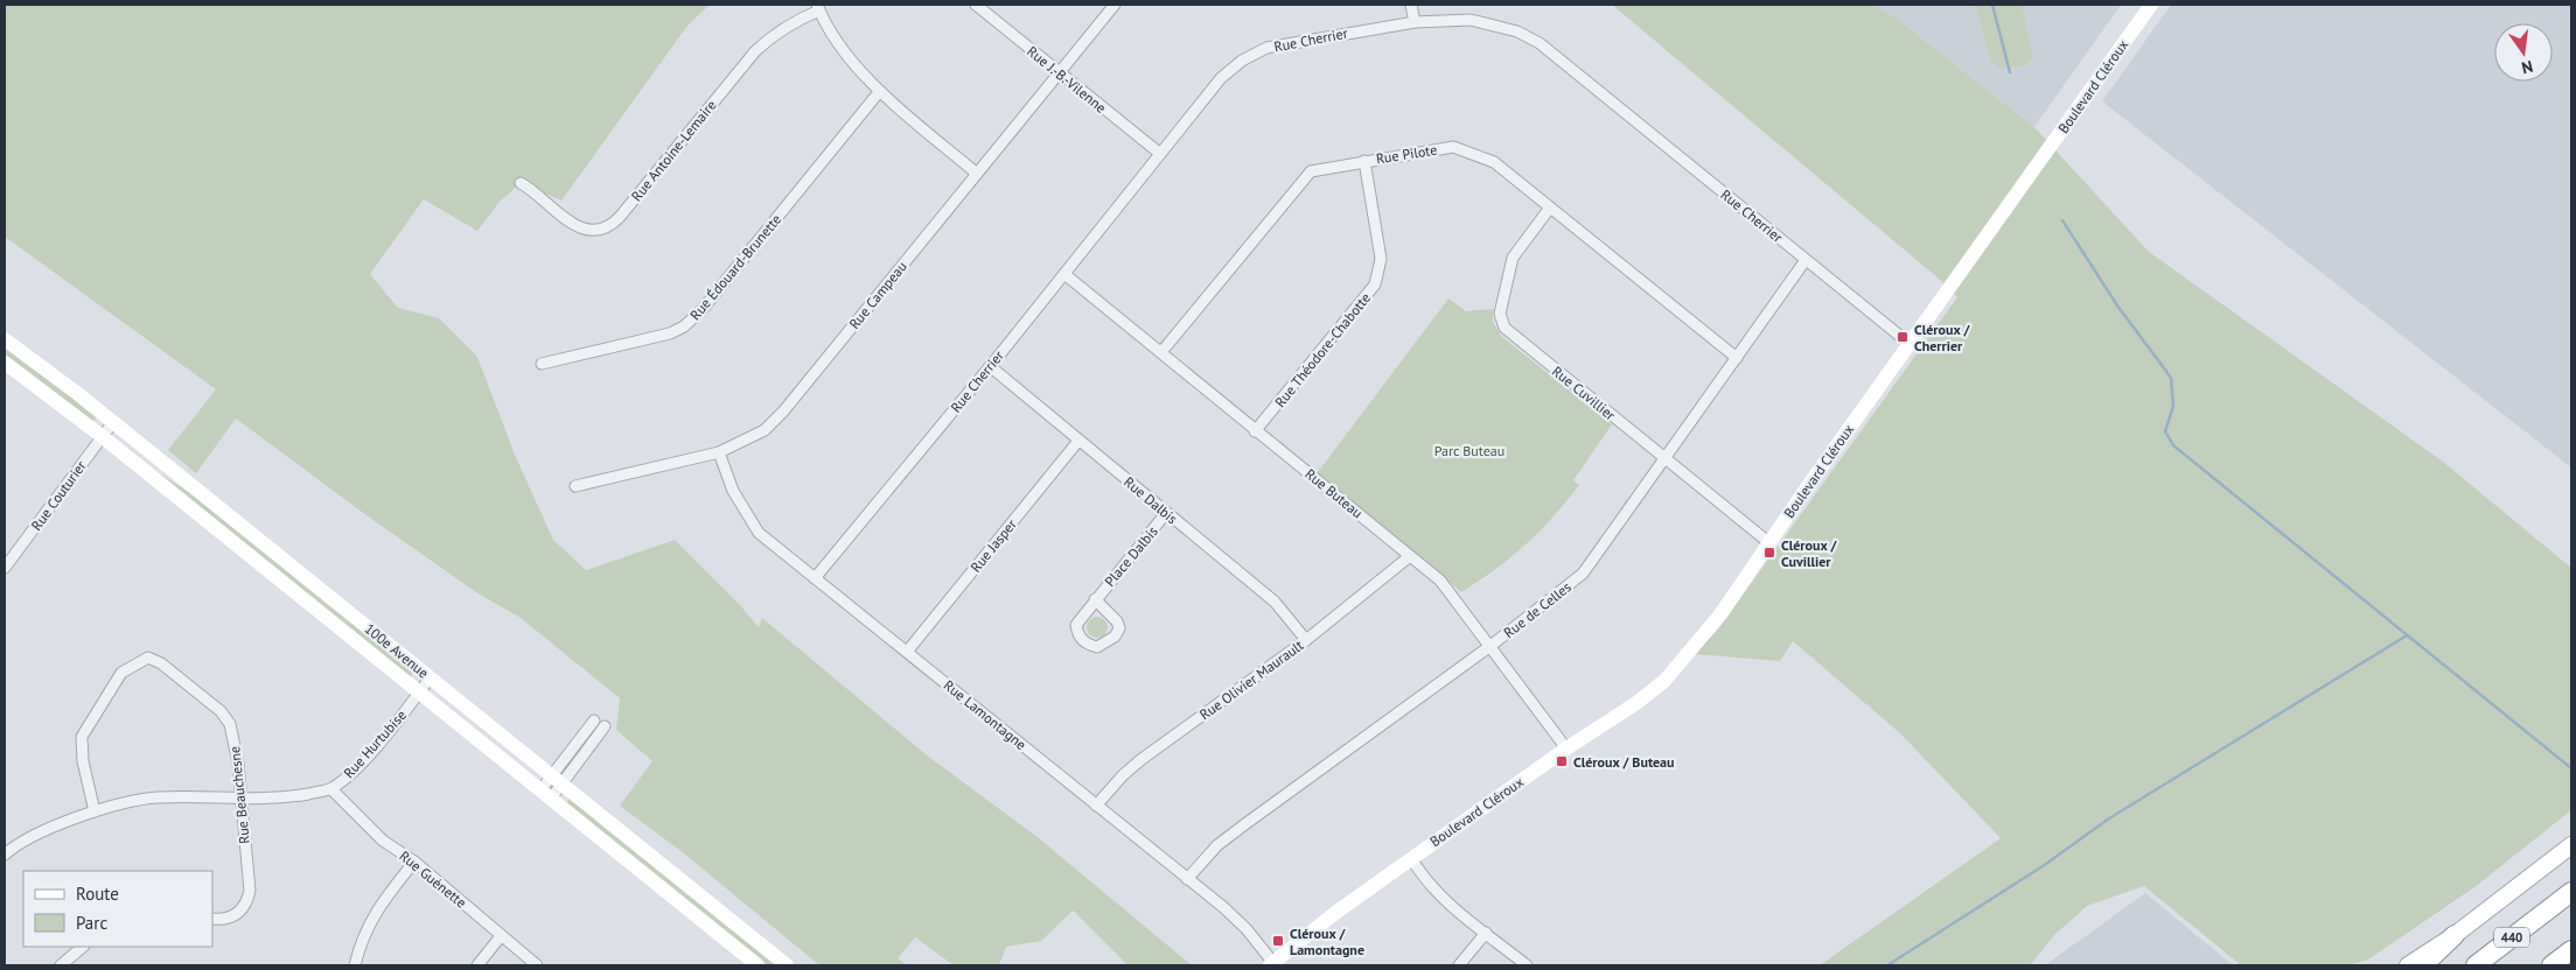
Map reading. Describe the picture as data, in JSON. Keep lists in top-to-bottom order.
{
  "streets": {
    "highway": ["440"],
    "street": [
      "Rue Cherrier",
      "Rue J.-B.-Vilenne",
      "Boulevard Cléroux",
      "Rue Antoine-Lemaire",
      "Rue Pilote",
      "Rue Édouard-Brunette",
      "Rue Campeau",
      "Rue Théodore-Chabotte",
      "Rue Cuvillier",
      "Rue Buteau",
      "Rue Couturier",
      "Rue Dalbis",
      "Rue Jasper",
      "Place Dalbis",
      "Rue de Celles",
      "100e Avenue",
      "Rue Olivier Maurault",
      "Rue Lamontagne",
      "Rue Hurtubise",
      "Rue Beauchesne",
      "Rue Guénette"
    ]
  },
  "crossings": [
    ["Rue Cherrier", "Rue J.-B.-Vilenne"],
    ["Rue Cherrier", "Boulevard Cléroux"],
    ["Rue Cherrier", "Rue Buteau"],
    ["Rue Cherrier", "Rue Dalbis"],
    ["Rue Cherrier", "Rue de Celles"],
    ["Rue Cherrier", "Rue Lamontagne"],
    ["Rue J.-B.-Vilenne", "Rue Campeau"],
    ["Boulevard Cléroux", "Rue Cuvillier"],
    ["Boulevard Cléroux", "Rue Buteau"],
    ["Boulevard Cléroux", "Rue Lamontagne"],
    ["Rue Pilote", "Rue Théodore-Chabotte"],
    ["Rue Pilote", "Rue Cuvillier"],
    ["Rue Pilote", "Rue Buteau"],
    ["Rue Pilote", "Rue de Celles"],
    ["Rue Campeau", "Rue Lamontagne"],
    ["Rue Théodore-Chabotte", "Rue Buteau"],
    ["Rue Cuvillier", "Rue de Celles"],
    ["Rue Buteau", "Rue de Celles"],
    ["Rue Buteau", "Rue Olivier Maurault"],
    ["Rue Couturier", "100e Avenue"],
    ["Rue Dalbis", "Rue Jasper"],
    ["Rue Dalbis", "Place Dalbis"],
    ["Rue Dalbis", "Rue Olivier Maurault"],
    ["Rue Jasper", "Rue Lamontagne"],
    ["Rue de Celles", "Rue Lamontagne"],
    ["100e Avenue", "Rue Hurtubise"],
    ["Rue Olivier Maurault", "Rue Lamontagne"],
    ["Rue Hurtubise", "Rue Beauchesne"],
    ["Rue Hurtubise", "Rue Guénette"]
  ],
  "parks": ["Parc Buteau"],
  "places": {
    "transit": [
      "Cléroux / Cherrier",
      "Cléroux / Cuvillier",
      "Cléroux / Buteau",
      "Cléroux / Lamontagne"
    ]
  },
  "legend": ["Route", "Parc"],
  "north": "bottom"
}
